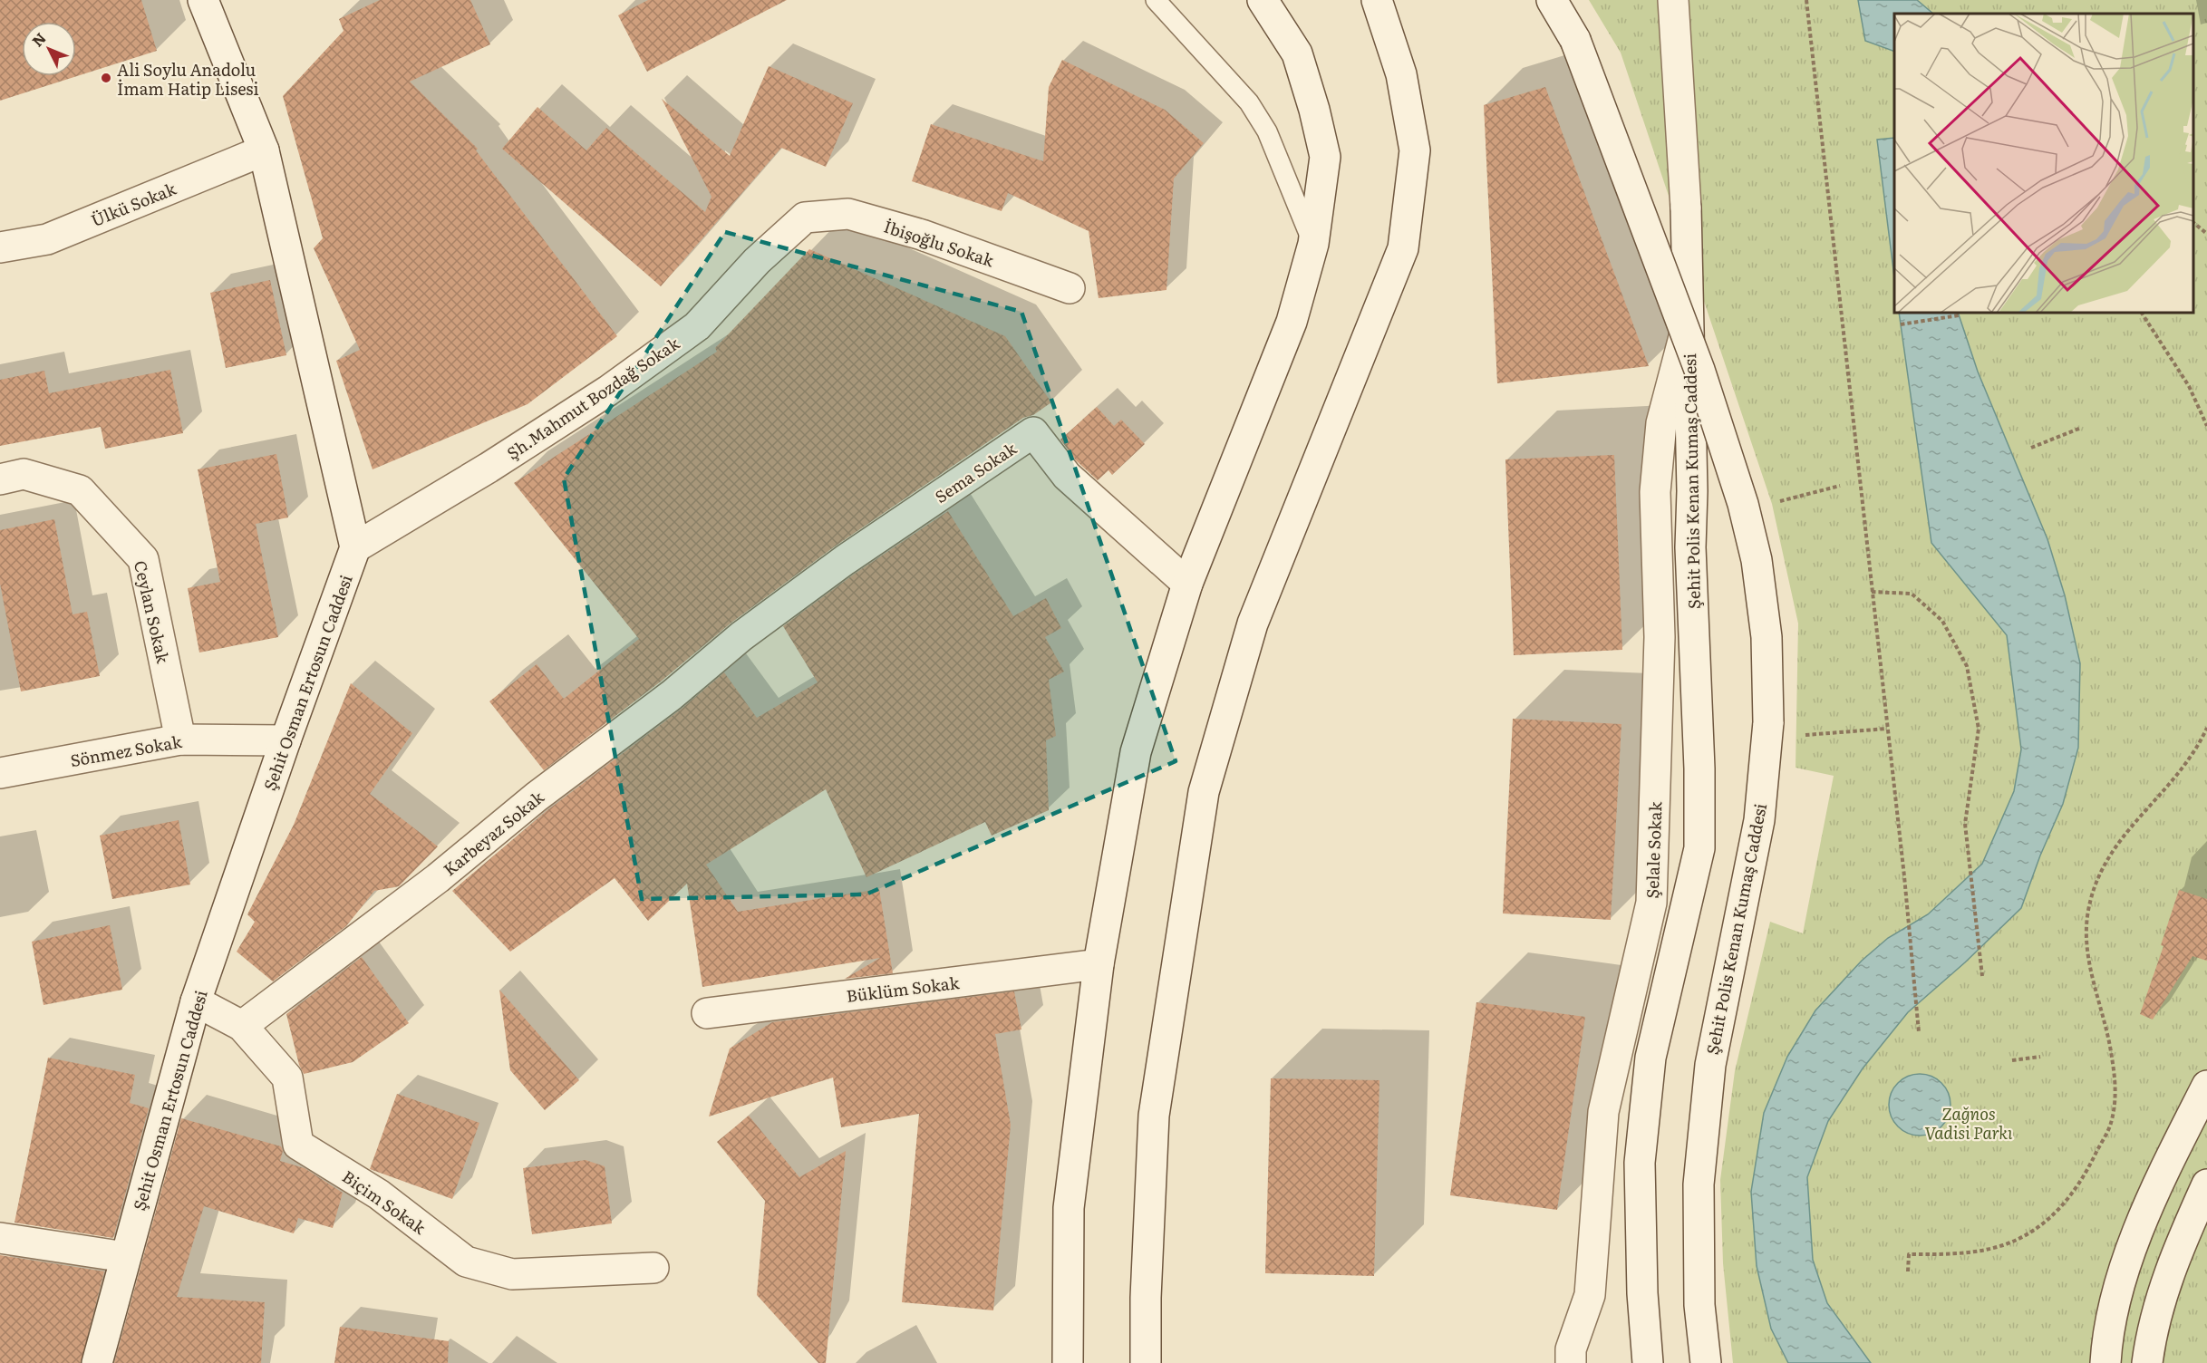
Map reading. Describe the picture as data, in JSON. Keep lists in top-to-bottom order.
{
  "streets": {
    "street": [
      "Ülkü Sokak",
      "İbişoğlu Sokak",
      "Şh.Mahmut Bozdağ Sokak",
      "Sema Sokak",
      "Şehit Polis Kenan Kumaş Caddesi",
      "Ceylan Sokak",
      "Şehit Osman Ertosun Caddesi",
      "Sönmez Sokak",
      "Karbeyaz Sokak",
      "Şelale Sokak",
      "Büklüm Sokak",
      "Biçim Sokak"
    ]
  },
  "crossings": [
    ["İbişoğlu Sokak", "Şh.Mahmut Bozdağ Sokak"],
    ["Şh.Mahmut Bozdağ Sokak", "Şehit Osman Ertosun Caddesi"],
    ["Sema Sokak", "Karbeyaz Sokak"],
    ["Şehit Polis Kenan Kumaş Caddesi", "Şelale Sokak"],
    ["Ceylan Sokak", "Sönmez Sokak"],
    ["Şehit Osman Ertosun Caddesi", "Sönmez Sokak"],
    ["Şehit Osman Ertosun Caddesi", "Biçim Sokak"],
    ["Karbeyaz Sokak", "Biçim Sokak"]
  ],
  "parks": ["Zağnos Vadisi Parkı"],
  "places": ["Ali Soylu Anadolu İmam Hatip Lisesi"],
  "north": "top left"
}
